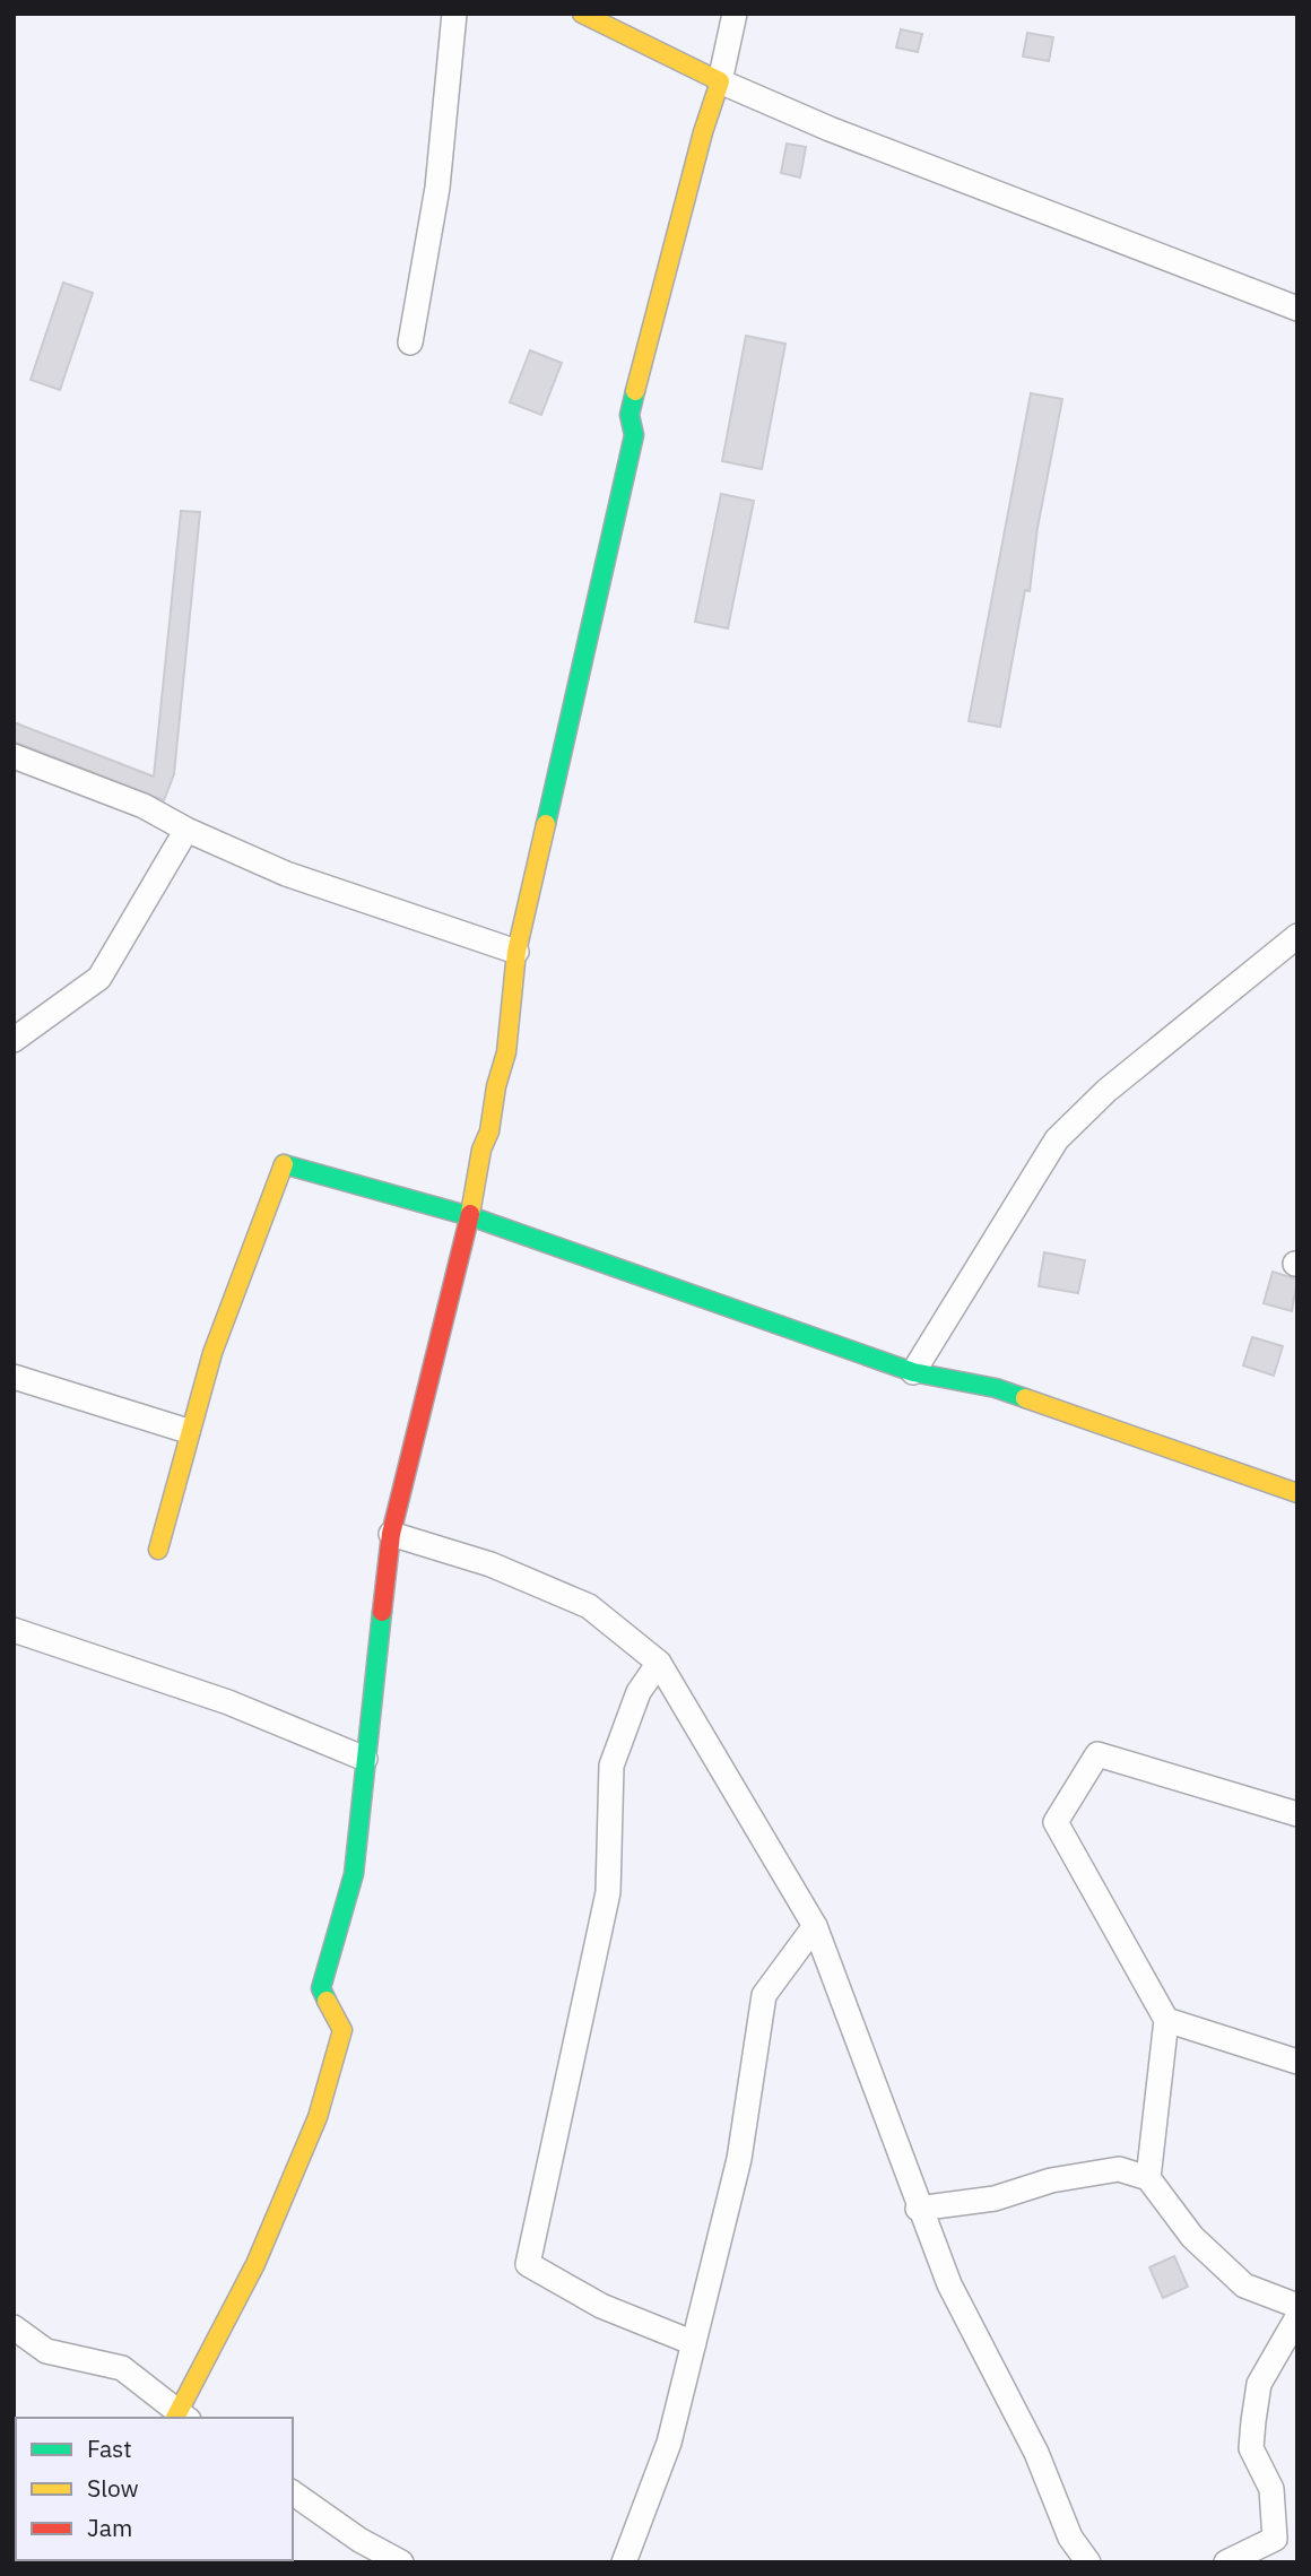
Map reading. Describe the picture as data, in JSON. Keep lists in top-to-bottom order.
{
  "legend": ["Fast", "Slow", "Jam"]
}
